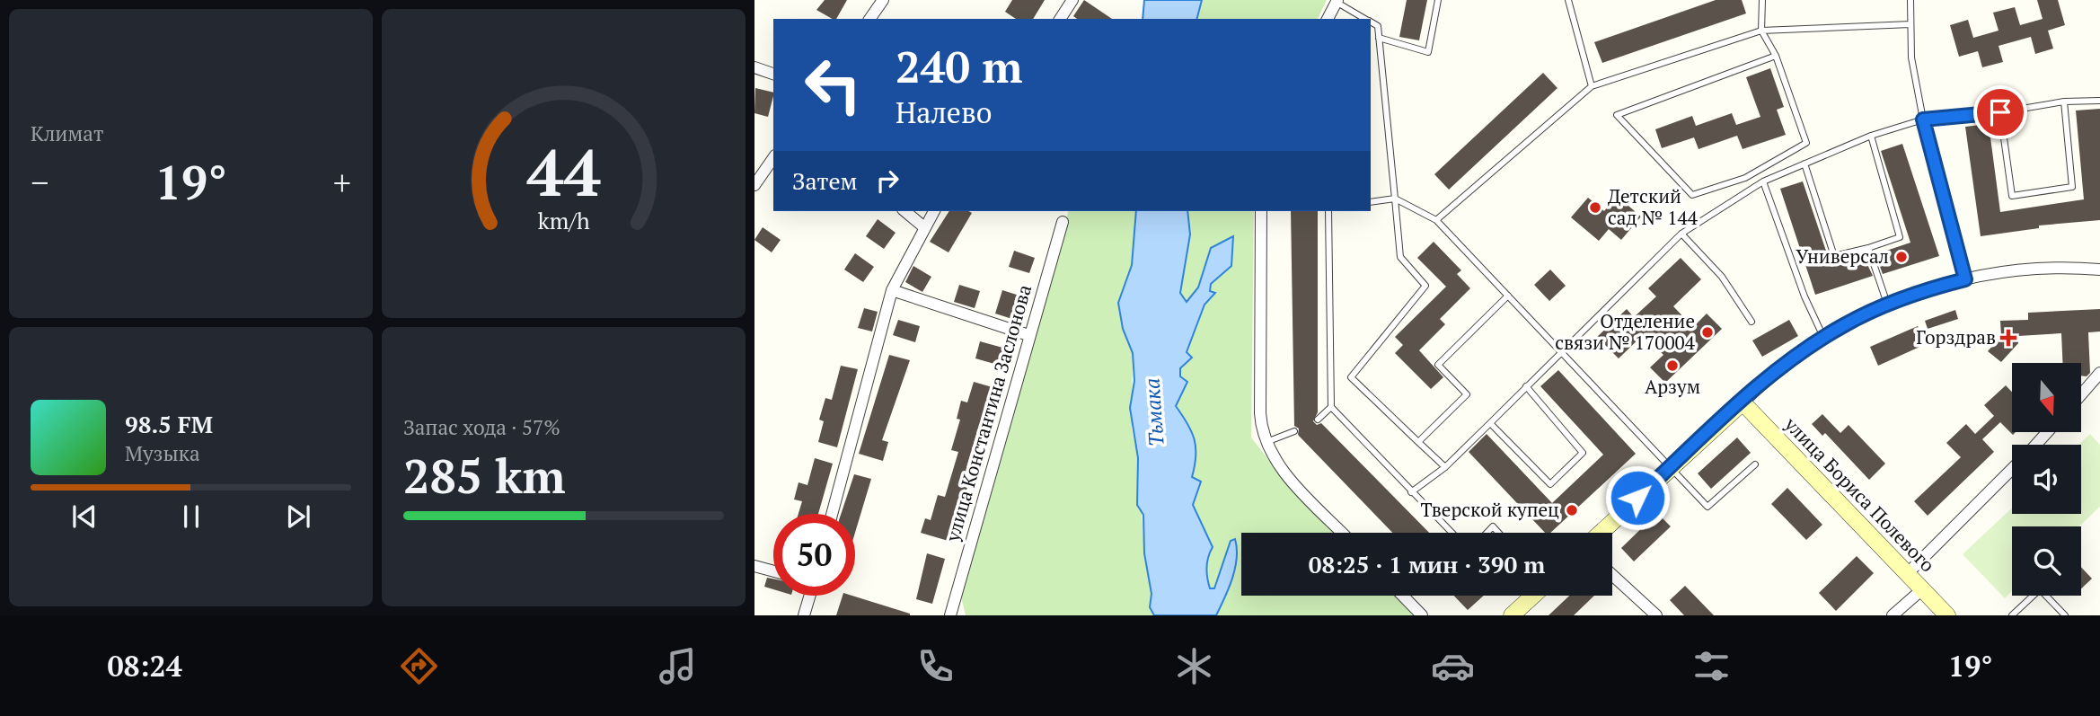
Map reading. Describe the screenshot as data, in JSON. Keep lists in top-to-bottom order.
{
  "streets": {
    "main road": ["улица Бориса Полевого"],
    "street": ["улица Константина Заслонова"]
  },
  "water": ["Тьмака"],
  "places": {
    "other": [
      "Детский сад № 144",
      "Универсал",
      "Отделение связи № 170004",
      "Арзум",
      "Тверской купец"
    ],
    "health": ["Горздрав"]
  },
  "north": "bottom",
  "page": {
    "tile": [
      "Климат",
      ["Запас хода · 57%", "285 km"]
    ],
    "turn": ["240 m", "Налево"],
    "then": "Затем",
    "heat": ["−", "19°", "+"],
    "song": ["98.5 FM", "Музыка"],
    "limit": "50",
    "trip": "08:25 · 1 мин · 390 m",
    "tabs": ["08:24", "19°"],
    "gauge": ["44", "km/h"]
  }
}
